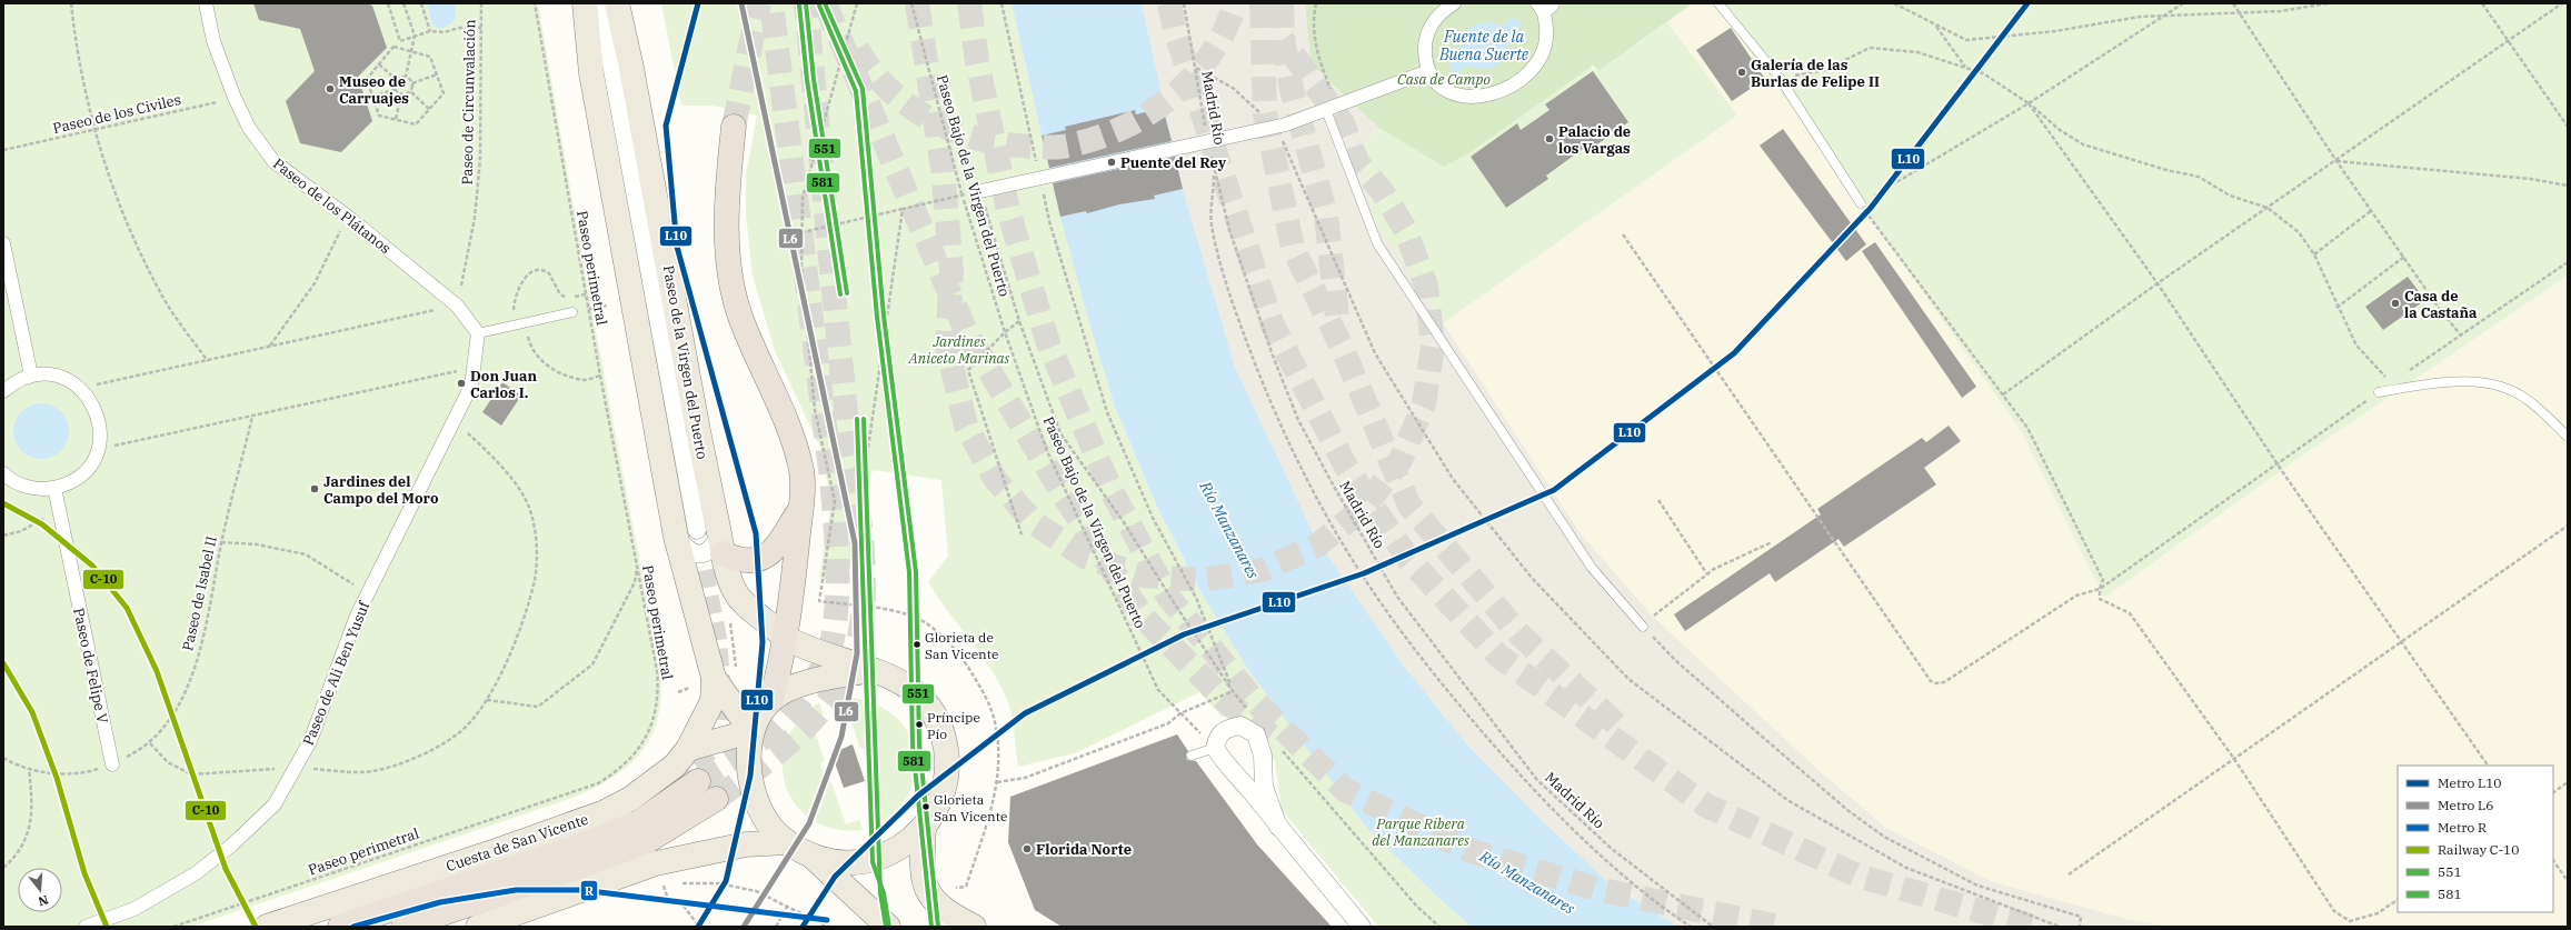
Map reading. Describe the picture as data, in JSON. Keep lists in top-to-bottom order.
{
  "streets": {
    "main road": ["Paseo de la Virgen del Puerto", "Cuesta de San Vicente"],
    "street": ["Paseo de los Plátanos", "Paseo de Felipe V", "Paseo de Ali Ben Yusuf"],
    "path": [
      "Paseo de Circunvalación",
      "Madrid Río",
      "Paseo de los Civiles",
      "Paseo Bajo de la Virgen del Puerto",
      "Paseo perimetral",
      "Paseo de Isabel II"
    ]
  },
  "crossings": [
    ["Paseo de Circunvalación", "Paseo de los Plátanos"],
    ["Paseo de los Civiles", "Paseo de los Plátanos"],
    ["Paseo de los Plátanos", "Paseo de Ali Ben Yusuf"],
    ["Paseo de la Virgen del Puerto", "Cuesta de San Vicente"],
    ["Paseo de Isabel II", "Paseo de Felipe V"]
  ],
  "water": ["Fuente de la Buena Suerte", "Río Manzanares"],
  "parks": ["Casa de Campo", "Jardines Aniceto Marinas", "Parque Ribera del Manzanares"],
  "places": [
    "Galería de las Burlas de Felipe II",
    "Museo de Carruajes",
    "Palacio de los Vargas",
    "Puente del Rey",
    "Casa de la Castaña",
    "Don Juan Carlos I.",
    "Jardines del Campo del Moro",
    "Glorieta de San Vicente",
    "Príncipe Pío",
    "Glorieta San Vicente",
    "Florida Norte"
  ],
  "lines": [
    "metro line L10",
    "metro line L6",
    "transit line 551",
    "transit line 581",
    "rail line C-10",
    "metro line R"
  ],
  "legend": [
    "Metro L10",
    "Metro L6",
    "Metro R",
    "Railway C-10",
    "551",
    "581"
  ],
  "north": "bottom"
}
